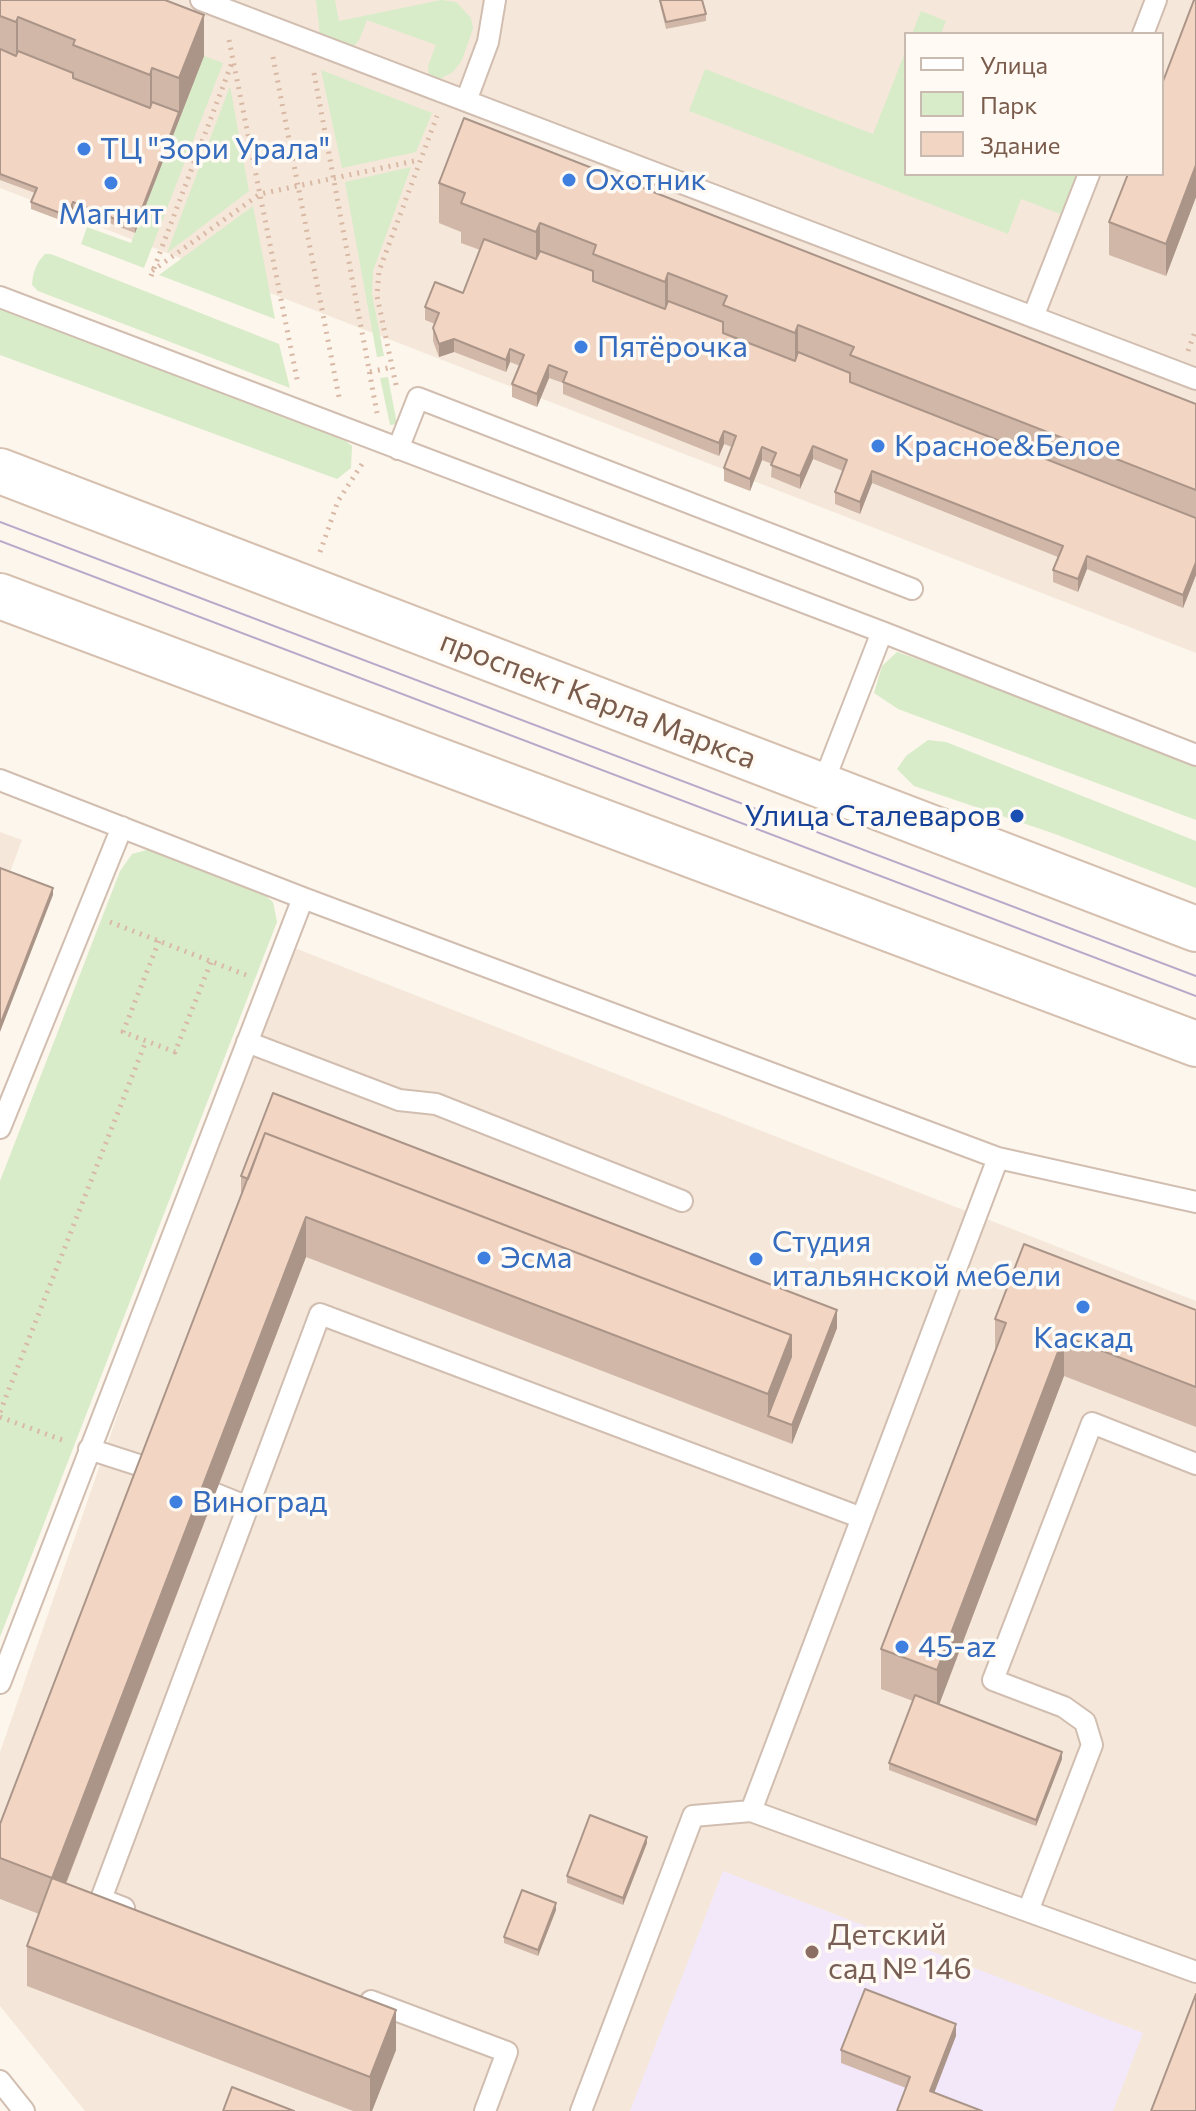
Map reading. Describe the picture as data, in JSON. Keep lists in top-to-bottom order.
{
  "streets": {
    "main road": ["проспект Карла Маркса"]
  },
  "places": [
    "ТЦ \"Зори Урала\"",
    "Охотник",
    "Магнит",
    "Пятёрочка",
    "Красное&Белое",
    "Улица Сталеваров",
    "Эсма",
    "Студия итальянской мебели",
    "Каскад",
    "Виноград",
    "45-az",
    "Детский сад № 146"
  ],
  "legend": ["Улица", "Парк", "Здание"]
}
